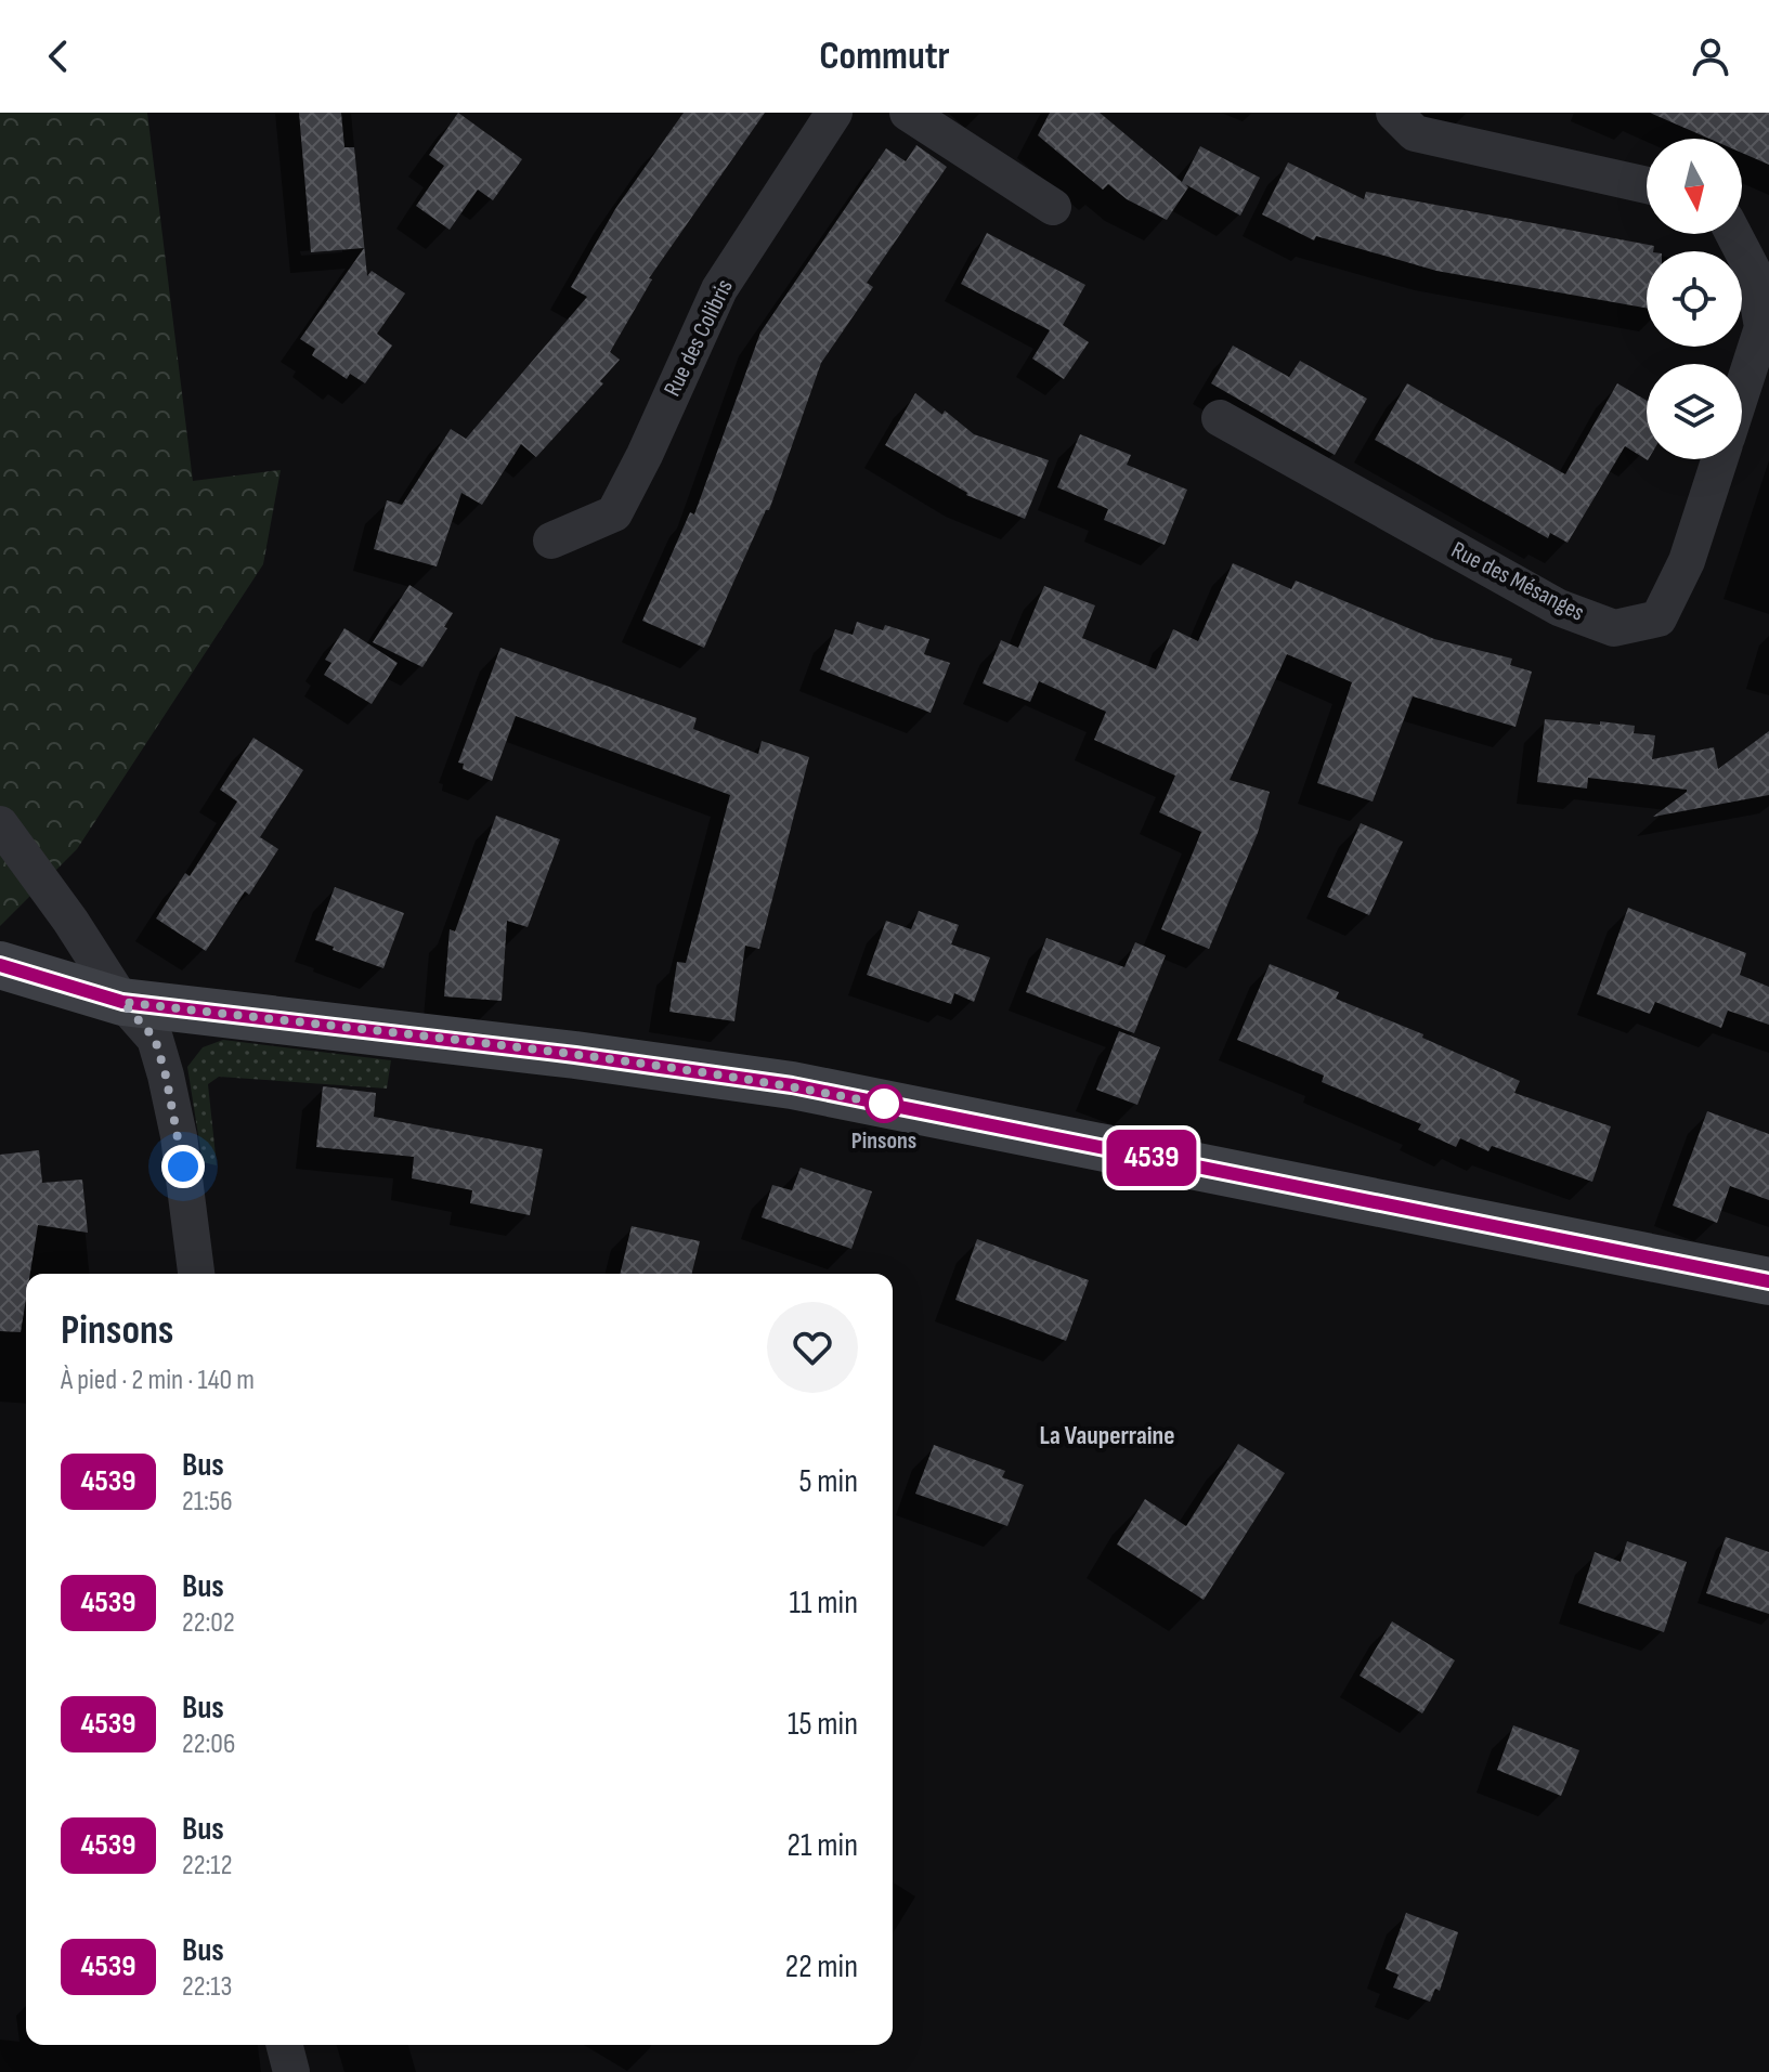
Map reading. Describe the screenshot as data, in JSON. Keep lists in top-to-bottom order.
{
  "streets": {
    "street": ["Rue des Colibris", "Rue des Mésanges"]
  },
  "districts": ["La Vauperraine"],
  "places": ["Pinsons"],
  "lines": ["bus line 4539"],
  "north": "bottom",
  "page": {
    "header": "Commutr",
    "on_map": "4539",
    "heading": ["Pinsons", "À pied · 2 min · 140 m"],
    "list": [
      {
        "mark": "4539",
        "name": "Bus",
        "note": "21:56",
        "value": "5 min"
      },
      {
        "mark": "4539",
        "name": "Bus",
        "note": "22:02",
        "value": "11 min"
      },
      {
        "mark": "4539",
        "name": "Bus",
        "note": "22:06",
        "value": "15 min"
      },
      {
        "mark": "4539",
        "name": "Bus",
        "note": "22:12",
        "value": "21 min"
      },
      {
        "mark": "4539",
        "name": "Bus",
        "note": "22:13",
        "value": "22 min"
      }
    ]
  }
}
